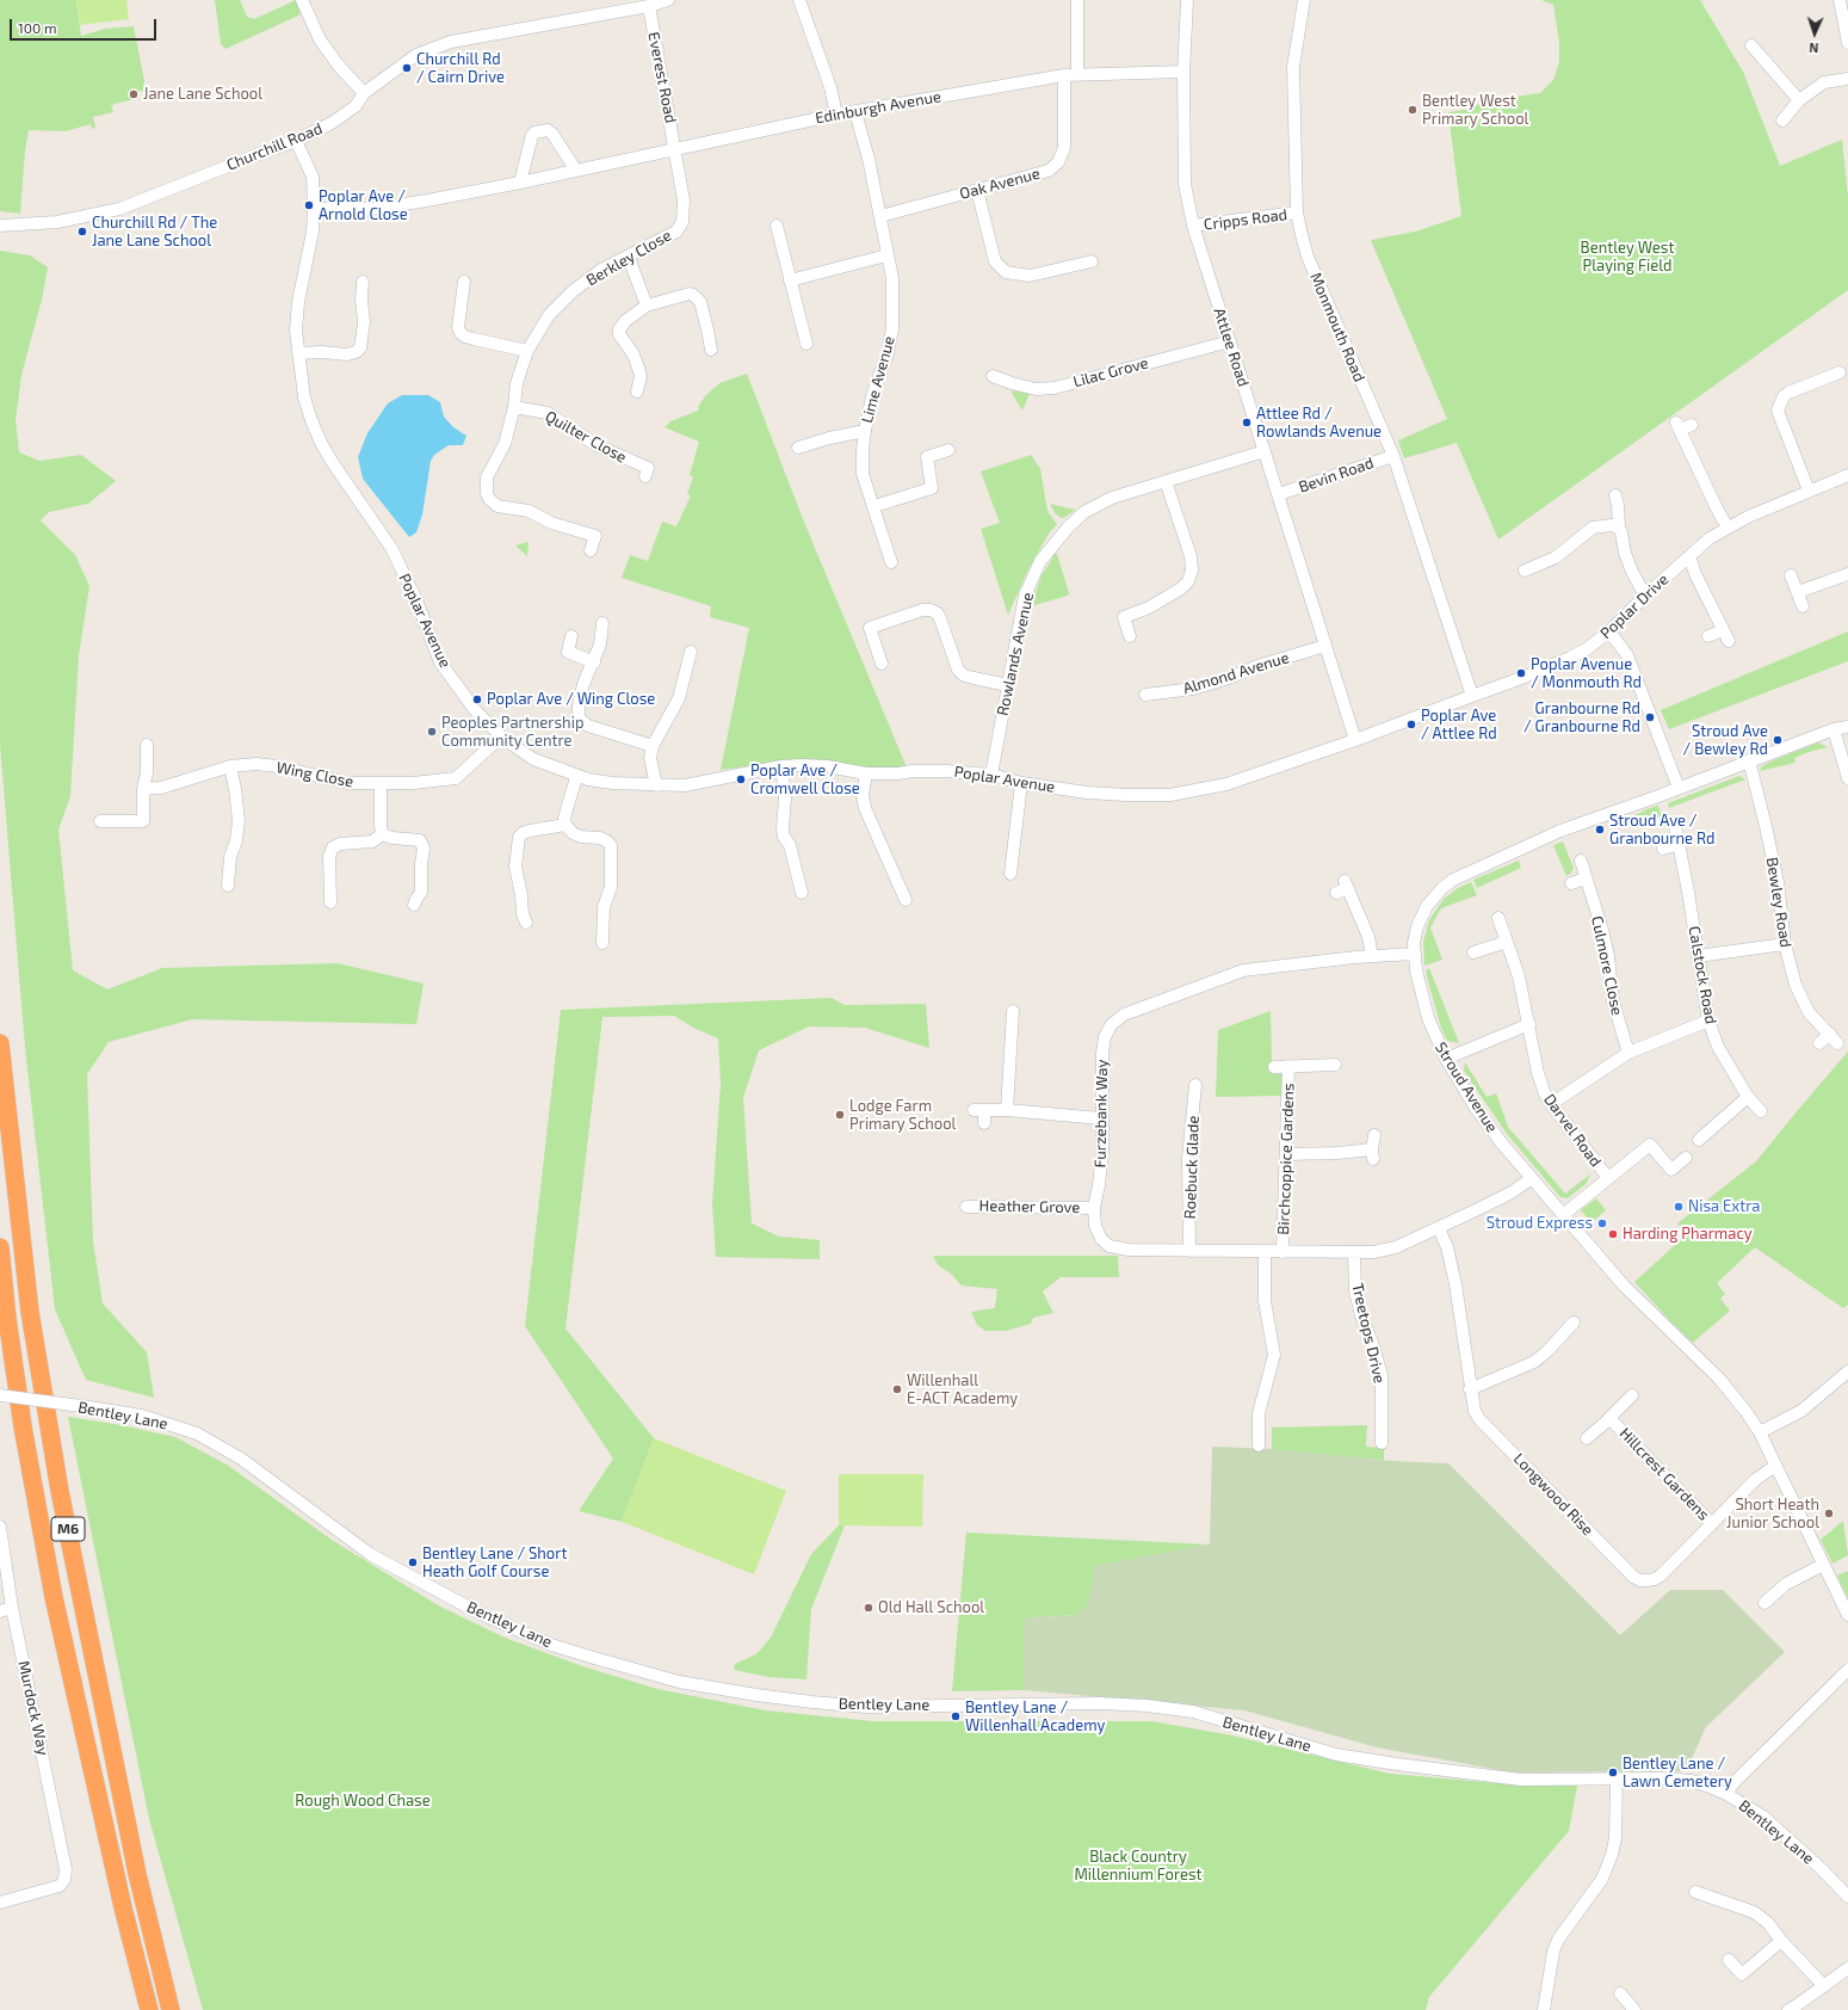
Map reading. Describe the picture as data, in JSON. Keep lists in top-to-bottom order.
{
  "streets": {
    "highway": ["M6"],
    "street": [
      "Everest Road",
      "Edinburgh Avenue",
      "Churchill Road",
      "Oak Avenue",
      "Cripps Road",
      "Berkley Close",
      "Monmouth Road",
      "Attlee Road",
      "Lilac Grove",
      "Lime Avenue",
      "Quilter Close",
      "Bevin Road",
      "Poplar Drive",
      "Poplar Avenue",
      "Rowlands Avenue",
      "Almond Avenue",
      "Wing Close",
      "Bewley Road",
      "Culmore Close",
      "Calstock Road",
      "Stroud Avenue",
      "Furzebank Way",
      "Darvel Road",
      "Birchcoppice Gardens",
      "Roebuck Glade",
      "Heather Grove",
      "Treetops Drive",
      "Bentley Lane",
      "Hillcrest Gardens",
      "Longwood Rise",
      "Murdock Way"
    ]
  },
  "crossings": [
    ["Everest Road", "Edinburgh Avenue"],
    ["Everest Road", "Churchill Road"],
    ["Everest Road", "Berkley Close"],
    ["Edinburgh Avenue", "Oak Avenue"],
    ["Edinburgh Avenue", "Berkley Close"],
    ["Edinburgh Avenue", "Attlee Road"],
    ["Edinburgh Avenue", "Lime Avenue"],
    ["Edinburgh Avenue", "Poplar Avenue"],
    ["Churchill Road", "Poplar Avenue"],
    ["Oak Avenue", "Lime Avenue"],
    ["Cripps Road", "Monmouth Road"],
    ["Cripps Road", "Attlee Road"],
    ["Berkley Close", "Quilter Close"],
    ["Monmouth Road", "Bevin Road"],
    ["Monmouth Road", "Poplar Drive"],
    ["Attlee Road", "Lilac Grove"],
    ["Attlee Road", "Bevin Road"],
    ["Attlee Road", "Poplar Drive"],
    ["Attlee Road", "Poplar Avenue"],
    ["Attlee Road", "Rowlands Avenue"],
    ["Attlee Road", "Almond Avenue"],
    ["Poplar Drive", "Poplar Avenue"],
    ["Poplar Avenue", "Rowlands Avenue"],
    ["Poplar Avenue", "Wing Close"],
    ["Bewley Road", "Stroud Avenue"],
    ["Stroud Avenue", "Furzebank Way"],
    ["Stroud Avenue", "Darvel Road"],
    ["Stroud Avenue", "Longwood Rise"],
    ["Furzebank Way", "Birchcoppice Gardens"],
    ["Furzebank Way", "Roebuck Glade"],
    ["Furzebank Way", "Heather Grove"],
    ["Furzebank Way", "Treetops Drive"],
    ["Furzebank Way", "Longwood Rise"],
    ["Hillcrest Gardens", "Longwood Rise"]
  ],
  "parks": ["Bentley West Playing Field", "Rough Wood Chase", "Black Country Millennium Forest"],
  "places": [
    "Churchill Rd / Cairn Drive",
    "Jane Lane School",
    "Bentley West Primary School",
    "Poplar Ave / Arnold Close",
    "Churchill Rd / The Jane Lane School",
    "Attlee Rd / Rowlands Avenue",
    "Poplar Avenue / Monmouth Rd",
    "Poplar Ave / Wing Close",
    "Granbourne Rd / Granbourne Rd",
    "Poplar Ave / Attlee Rd",
    "Peoples Partnership Community Centre",
    "Stroud Ave / Bewley Rd",
    "Poplar Ave / Cromwell Close",
    "Stroud Ave / Granbourne Rd",
    "Lodge Farm Primary School",
    "Nisa Extra",
    "Stroud Express",
    "Harding Pharmacy",
    "Willenhall E-ACT Academy",
    "Short Heath Junior School",
    "Bentley Lane / Short Heath Golf Course",
    "Old Hall School",
    "Bentley Lane / Willenhall Academy",
    "Bentley Lane / Lawn Cemetery"
  ],
  "scale_bar": "100 m",
  "north": "bottom"
}
